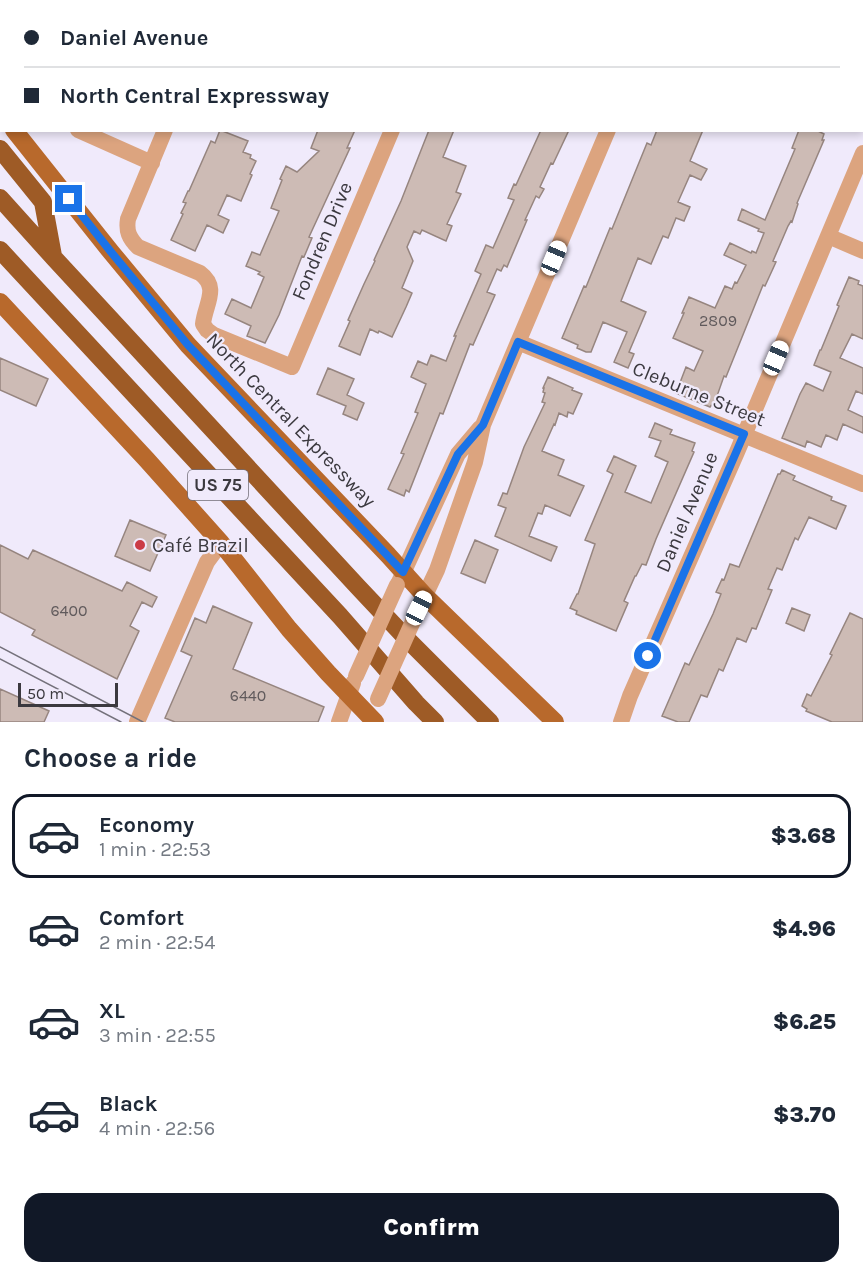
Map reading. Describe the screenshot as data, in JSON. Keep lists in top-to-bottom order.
{
  "streets": {
    "highway": ["US 75"],
    "main road": ["North Central Expressway"],
    "street": ["Fondren Drive", "Cleburne Street", "Daniel Avenue"]
  },
  "crossings": [
    ["Cleburne Street", "Daniel Avenue"]
  ],
  "places": ["Café Brazil"],
  "house_numbers": ["2809", "6400", "6440"],
  "scale_bar": "50 m",
  "page": {
    "banner": ["Daniel Avenue", "North Central Expressway"],
    "scale": "50 m",
    "heading": "Choose a ride",
    "list": [
      {
        "name": "Economy",
        "note": "1 min · 22:53",
        "value": "$3.68"
      },
      {
        "name": "Comfort",
        "note": "2 min · 22:54",
        "value": "$4.96"
      },
      {
        "name": "XL",
        "note": "3 min · 22:55",
        "value": "$6.25"
      },
      {
        "name": "Black",
        "note": "4 min · 22:56",
        "value": "$3.70"
      }
    ],
    "buttons": "Confirm"
  }
}
